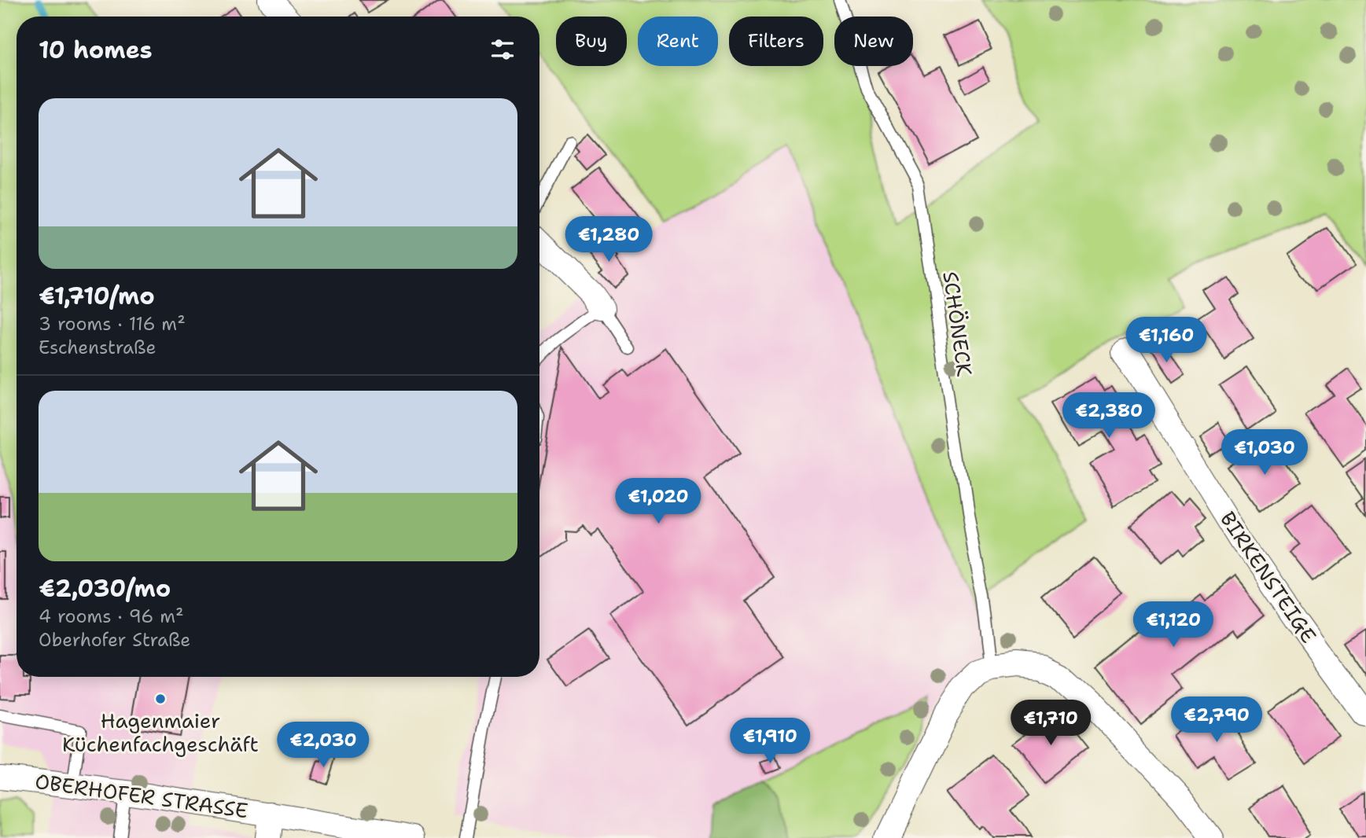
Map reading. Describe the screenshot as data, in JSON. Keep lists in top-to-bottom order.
{
  "streets": {
    "street": ["BIRKENSTEIGE", "OBERHOFER STRASSE"],
    "lane": ["SCHÖNECK"]
  },
  "places": ["Hagenmaier Küchenfachgeschäft"],
  "page": {
    "chip": [
      "Buy",
      "Rent",
      "Filters",
      "New"
    ],
    "heading": "10 homes",
    "list": [
      {
        "name": "€1,710/mo",
        "note": "3 rooms · 116 m² · Eschenstraße"
      },
      {
        "name": "€2,030/mo",
        "note": "4 rooms · 96 m² · Oberhofer Straße"
      }
    ],
    "price": [
      "€1,280",
      "€1,160",
      "€2,380",
      "€1,030",
      "€1,020",
      "€1,120",
      "€2,790",
      "€1,710",
      "€1,910",
      "€2,030"
    ]
  }
}
